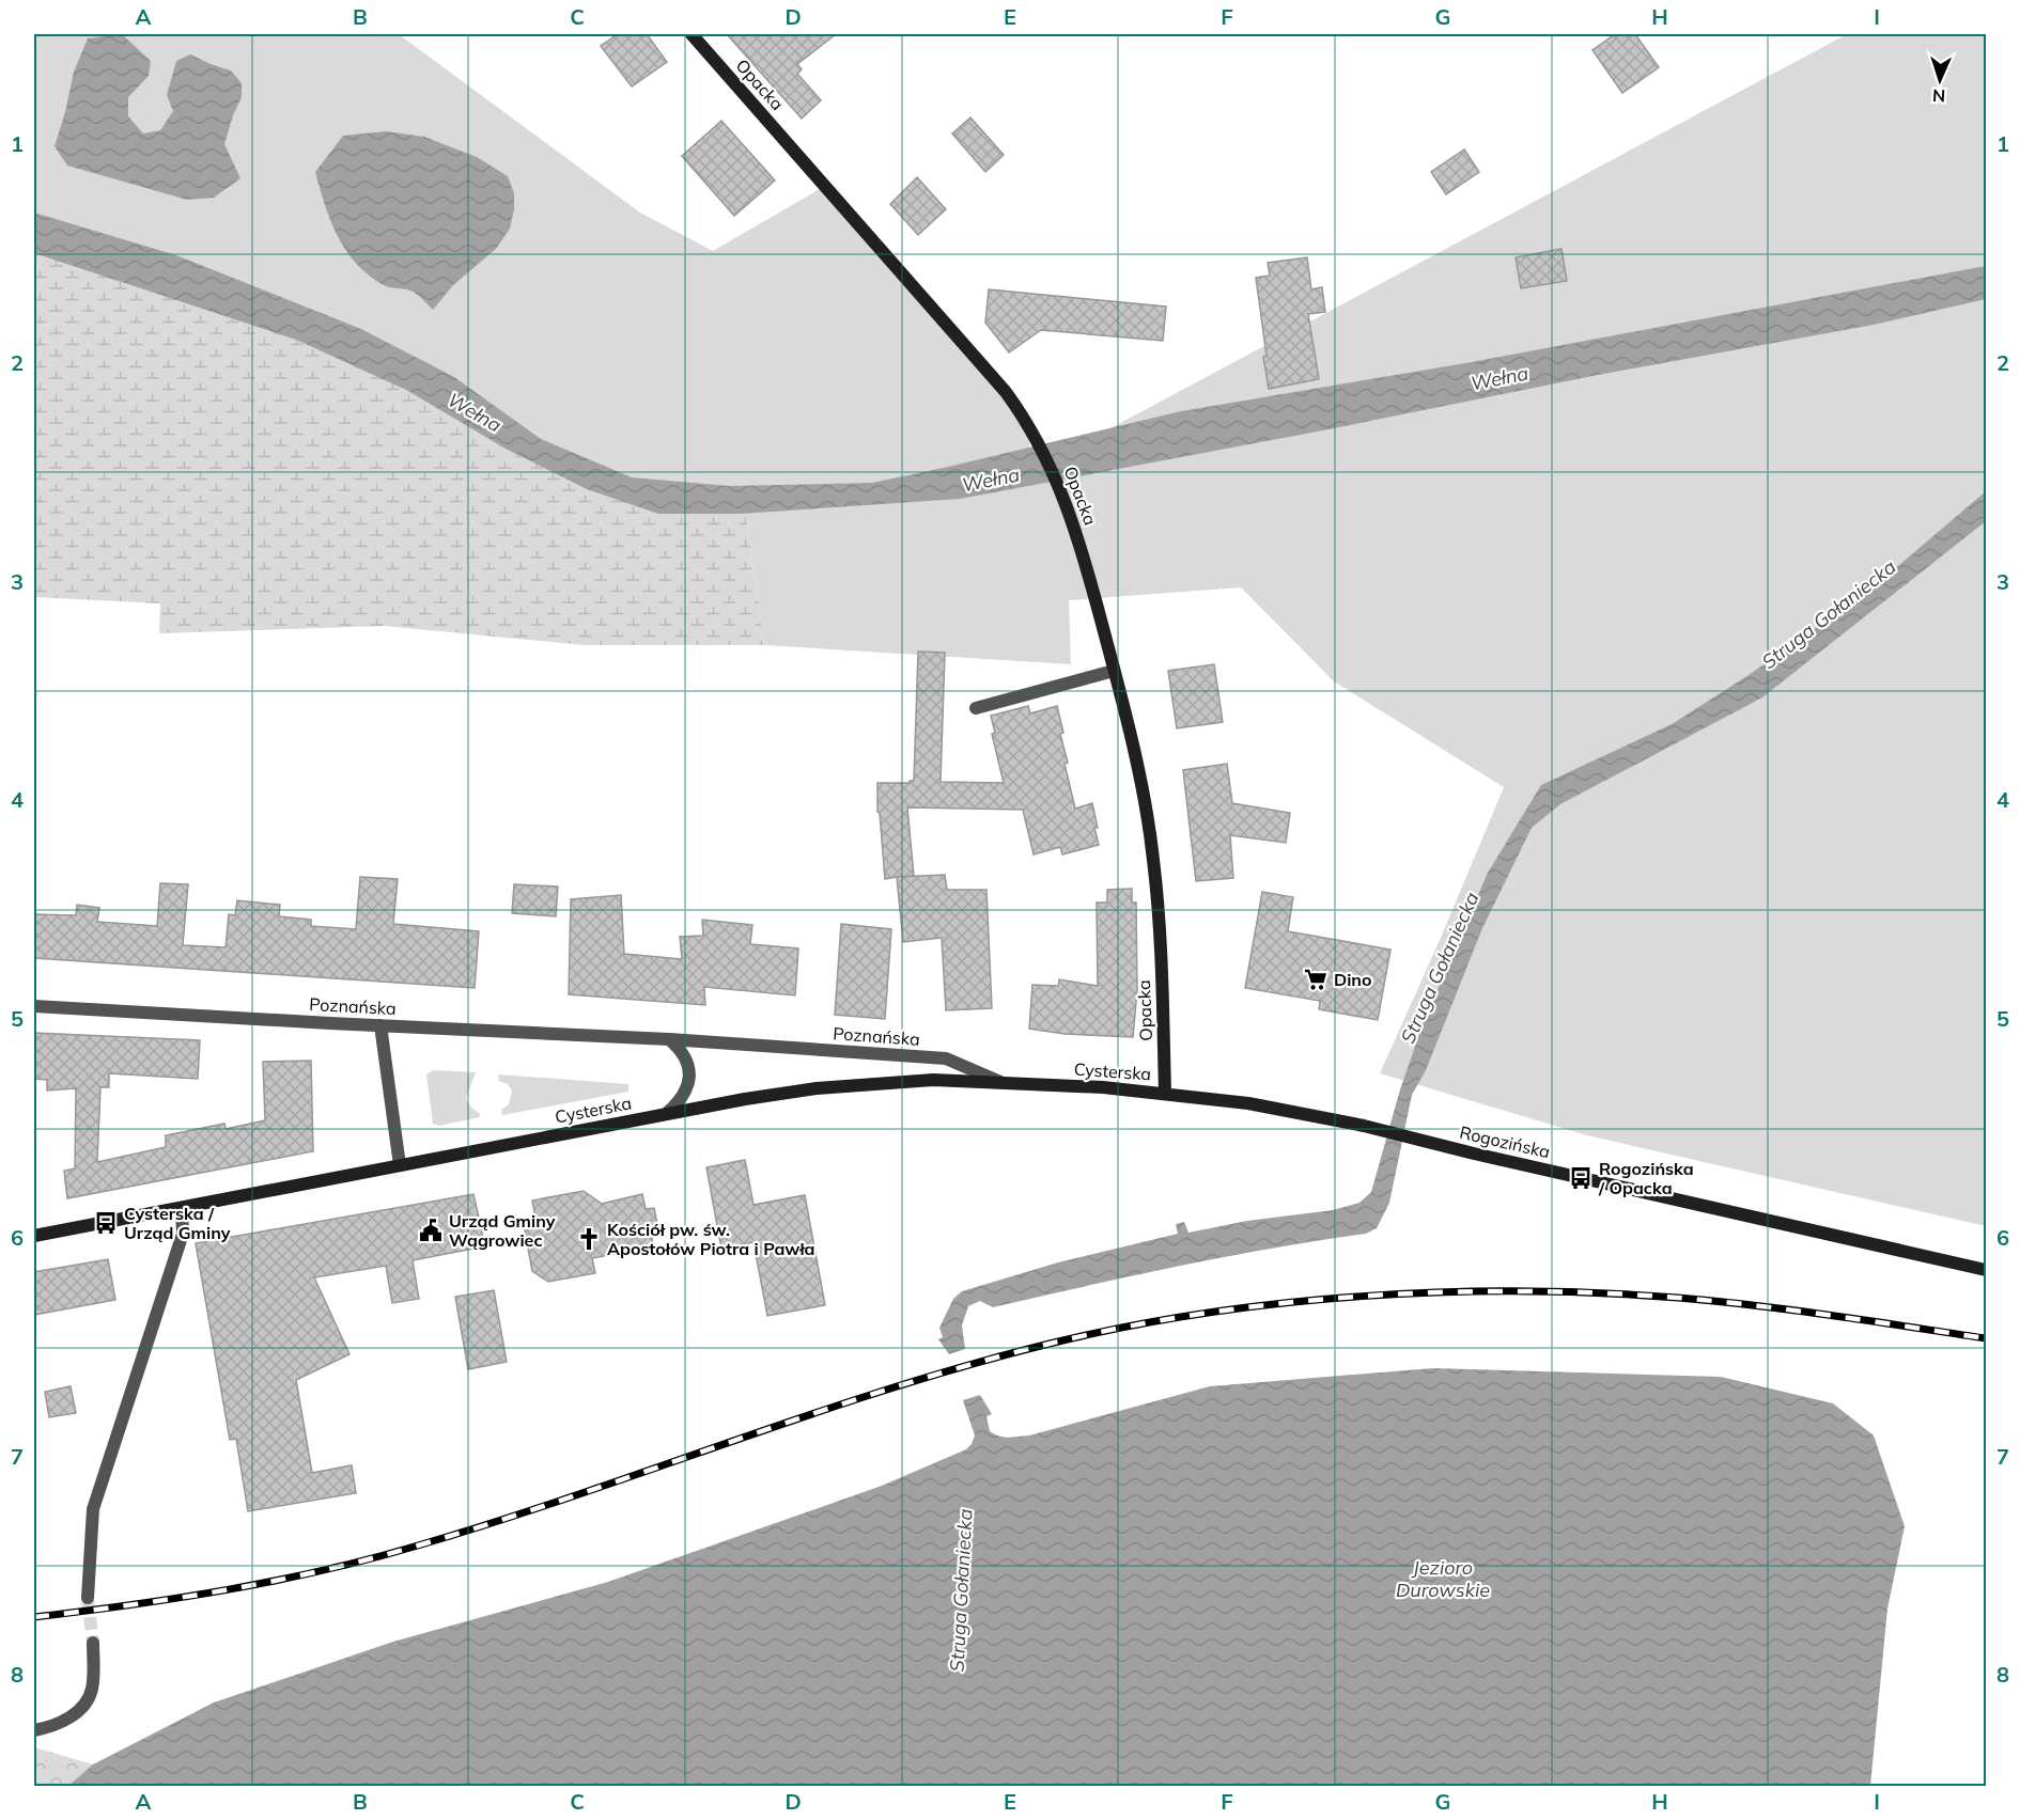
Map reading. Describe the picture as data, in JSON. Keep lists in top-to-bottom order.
{
  "streets": {
    "main road": ["Opacka", "Cysterska", "Rogozińska"],
    "street": ["Poznańska"]
  },
  "crossings": [
    ["Opacka", "Cysterska"],
    ["Opacka", "Rogozińska"],
    ["Poznańska", "Cysterska"],
    ["Cysterska", "Rogozińska"]
  ],
  "water": ["Wełna", "Struga Gołaniecka", "Jezioro Durowskie"],
  "places": {
    "supermarket": ["Dino"],
    "bus stop": ["Rogozińska / Opacka", "Cysterska / Urząd Gminy"],
    "public building": ["Urząd Gminy Wągrowiec"],
    "church": ["Kościół pw. św. Apostołów Piotra i Pawła"]
  },
  "north": "bottom",
  "grid": {
    "columns": [
      "A",
      "B",
      "C",
      "D",
      "E",
      "F",
      "G",
      "H",
      "I"
    ],
    "rows": [
      "1",
      "2",
      "3",
      "4",
      "5",
      "6",
      "7",
      "8"
    ]
  }
}
